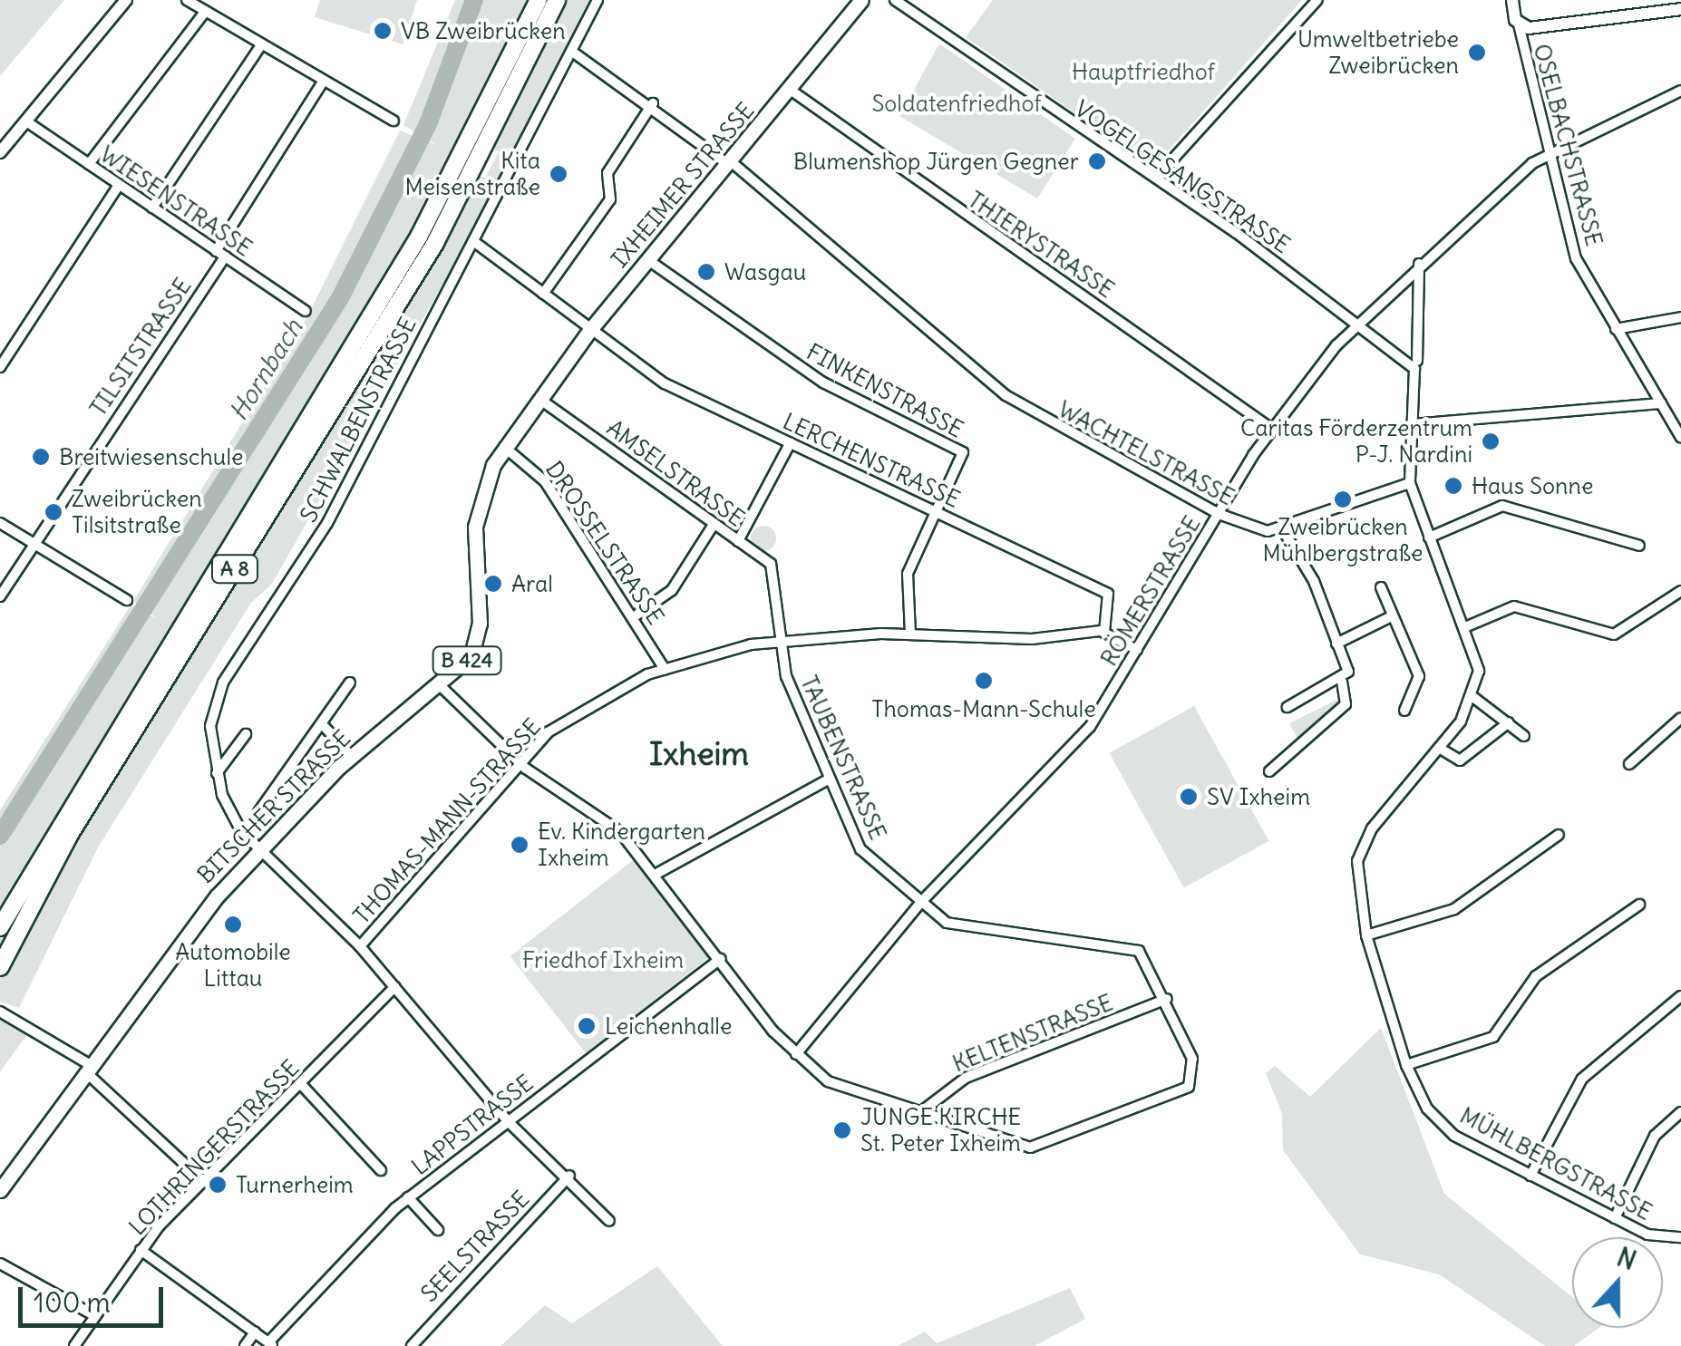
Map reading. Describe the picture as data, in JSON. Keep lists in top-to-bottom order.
{
  "streets": {
    "highway": ["A 8"],
    "main road": ["IXHEIMER STRASSE", "B 424", "BITSCHER STRASSE"],
    "street": [
      "OSELBACHSTRASSE",
      "VOGELGESANGSTRASSE",
      "WIESENSTRASSE",
      "THIERYSTRASSE",
      "TILSITSTRASSE",
      "FINKENSTRASSE",
      "SCHWALBENSTRASSE",
      "WACHTELSTRASSE",
      "LERCHENSTRASSE",
      "AMSELSTRASSE",
      "DROSSELSTRASSE",
      "RÖMERSTRASSE",
      "TAUBENSTRASSE",
      "THOMAS-MANN-STRASSE",
      "KELTENSTRASSE",
      "LAPPSTRASSE",
      "LOTHRINGERSTRASSE",
      "MÜHLBERGSTRASSE",
      "SEELSTRASSE"
    ]
  },
  "crossings": [
    ["OSELBACHSTRASSE", "RÖMERSTRASSE"],
    ["VOGELGESANGSTRASSE", "RÖMERSTRASSE"],
    ["IXHEIMER STRASSE", "THIERYSTRASSE"],
    ["IXHEIMER STRASSE", "FINKENSTRASSE"],
    ["IXHEIMER STRASSE", "WACHTELSTRASSE"],
    ["IXHEIMER STRASSE", "LERCHENSTRASSE"],
    ["IXHEIMER STRASSE", "AMSELSTRASSE"],
    ["IXHEIMER STRASSE", "BITSCHER STRASSE"],
    ["WIESENSTRASSE", "TILSITSTRASSE"],
    ["THIERYSTRASSE", "RÖMERSTRASSE"],
    ["FINKENSTRASSE", "LERCHENSTRASSE"],
    ["SCHWALBENSTRASSE", "WACHTELSTRASSE"],
    ["SCHWALBENSTRASSE", "LERCHENSTRASSE"],
    ["SCHWALBENSTRASSE", "BITSCHER STRASSE"],
    ["SCHWALBENSTRASSE", "THOMAS-MANN-STRASSE"],
    ["SCHWALBENSTRASSE", "LAPPSTRASSE"],
    ["SCHWALBENSTRASSE", "LOTHRINGERSTRASSE"],
    ["SCHWALBENSTRASSE", "SEELSTRASSE"],
    ["WACHTELSTRASSE", "RÖMERSTRASSE"],
    ["LERCHENSTRASSE", "THOMAS-MANN-STRASSE"],
    ["AMSELSTRASSE", "TAUBENSTRASSE"],
    ["AMSELSTRASSE", "BITSCHER STRASSE"],
    ["AMSELSTRASSE", "THOMAS-MANN-STRASSE"],
    ["DROSSELSTRASSE", "BITSCHER STRASSE"],
    ["DROSSELSTRASSE", "THOMAS-MANN-STRASSE"],
    ["RÖMERSTRASSE", "TAUBENSTRASSE"],
    ["TAUBENSTRASSE", "THOMAS-MANN-STRASSE"],
    ["TAUBENSTRASSE", "KELTENSTRASSE"]
  ],
  "districts": ["Ixheim"],
  "water": ["Hornbach"],
  "parks": ["Hauptfriedhof", "Soldatenfriedhof", "Friedhof Ixheim"],
  "places": [
    "VB Zweibrücken",
    "Umweltbetriebe Zweibrücken",
    "Blumenshop Jürgen Gegner",
    "Kita Meisenstraße",
    "Wasgau",
    "Caritas Förderzentrum P-J. Nardini",
    "Breitwiesenschule",
    "Haus Sonne",
    "Zweibrücken Mühlbergstraße",
    "Zweibrücken Tilsitstraße",
    "Aral",
    "Thomas-Mann-Schule",
    "SV Ixheim",
    "Ev. Kindergarten Ixheim",
    "Automobile Littau",
    "Leichenhalle",
    "JUNGE KIRCHE St. Peter Ixheim",
    "Turnerheim"
  ],
  "scale_bar": "100 m",
  "north": "top"
}
